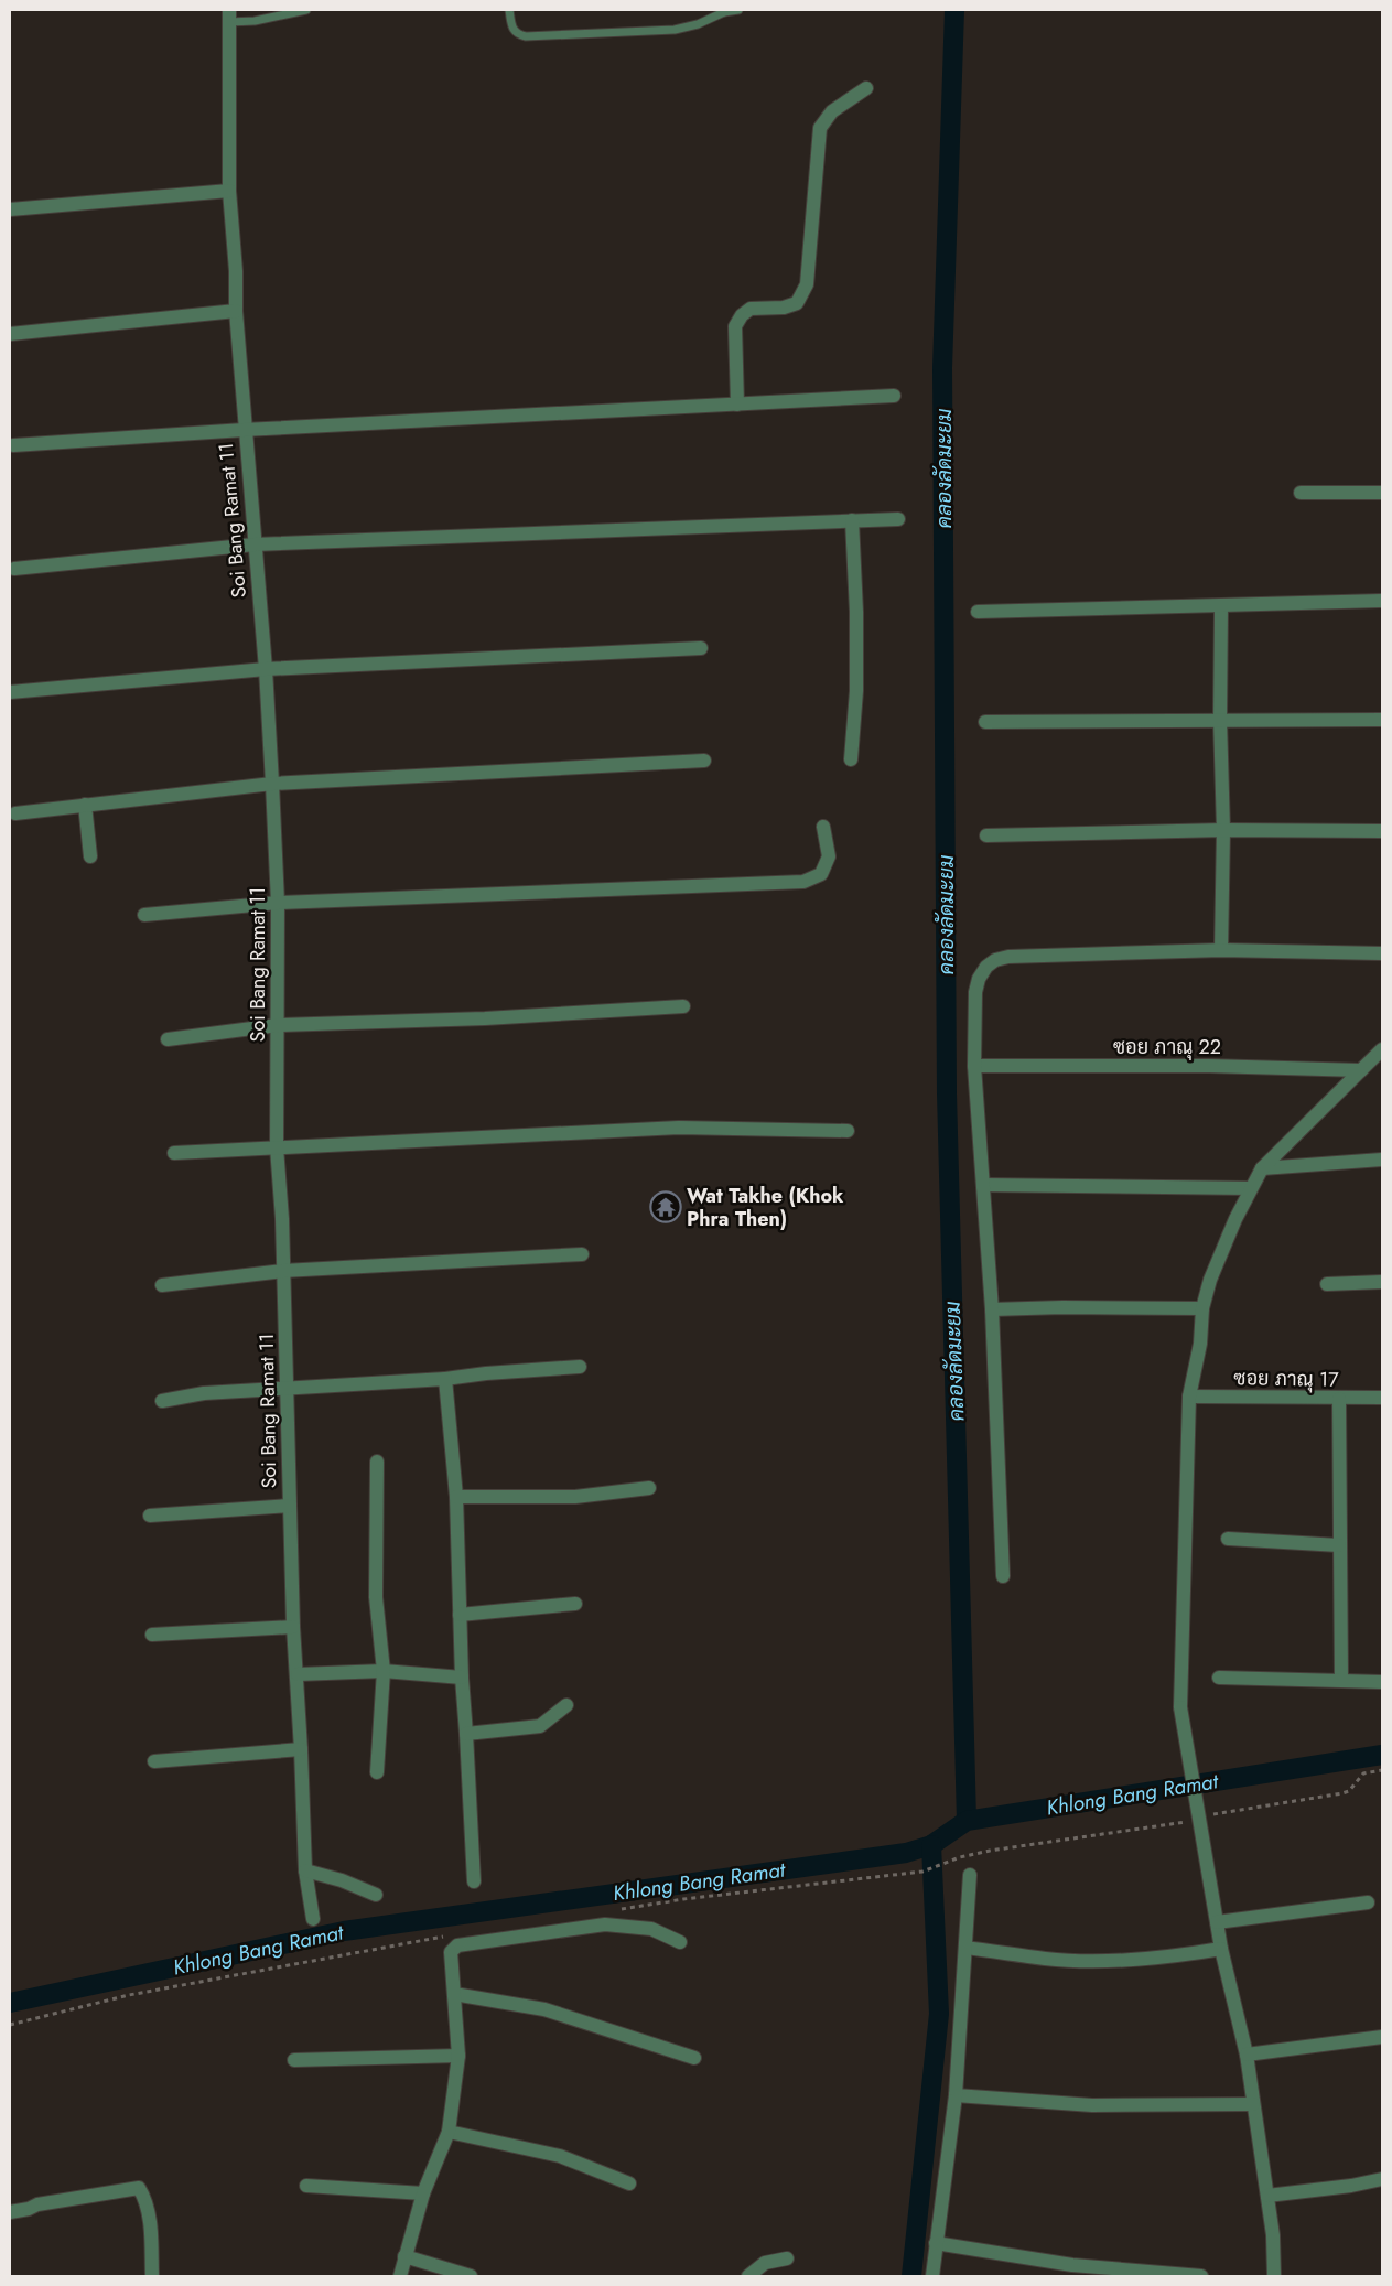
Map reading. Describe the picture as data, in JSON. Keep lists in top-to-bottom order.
{
  "streets": {
    "street": ["Soi Bang Ramat 11", "ซอย ภาณุ 22", "ซอย ภาณุ 17"]
  },
  "water": ["คลองลัดมะยม", "Khlong Bang Ramat"],
  "places": {
    "temple": ["Wat Takhe (Khok Phra Then)"]
  }
}
